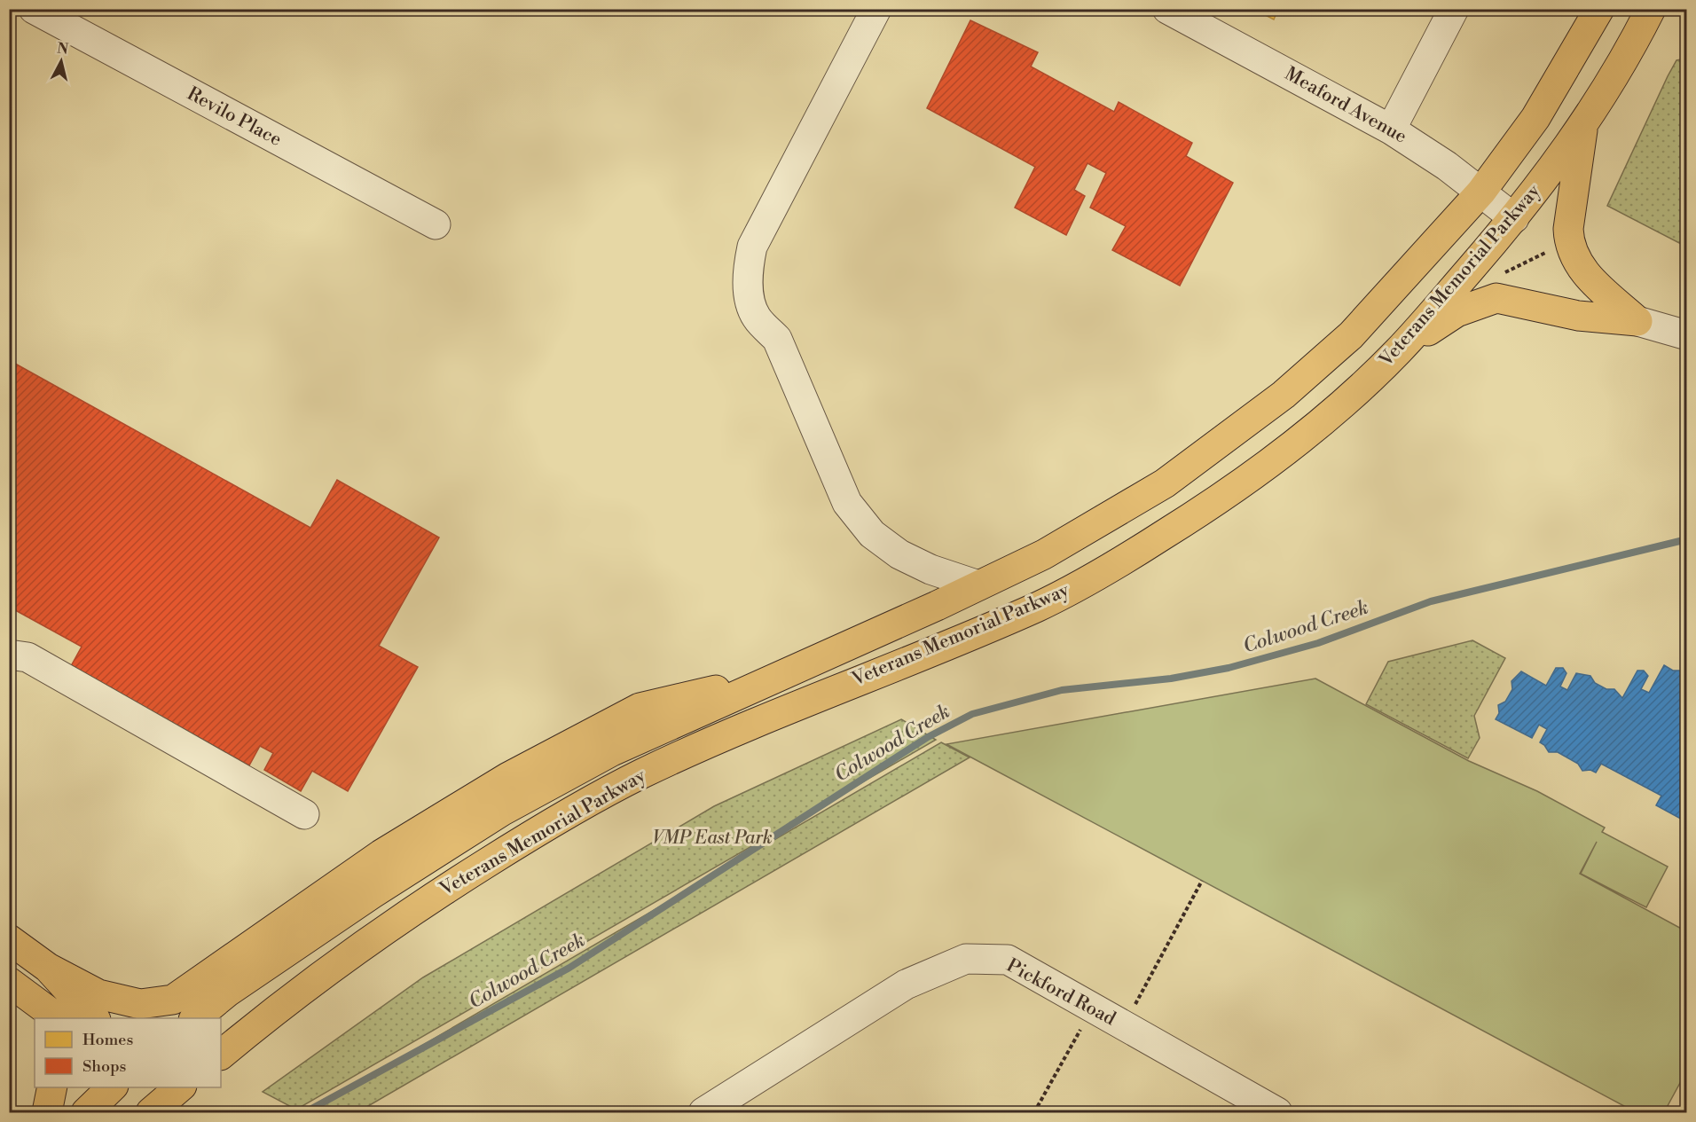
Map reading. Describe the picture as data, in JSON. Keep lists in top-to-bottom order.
{
  "streets": {
    "main road": ["Veterans Memorial Parkway"],
    "street": ["Meaford Avenue", "Revilo Place", "Pickford Road"]
  },
  "crossings": [
    ["Meaford Avenue", "Veterans Memorial Parkway"]
  ],
  "water": ["Colwood Creek"],
  "parks": ["VMP East Park"],
  "legend": ["Homes", "Shops"],
  "north": "top"
}
